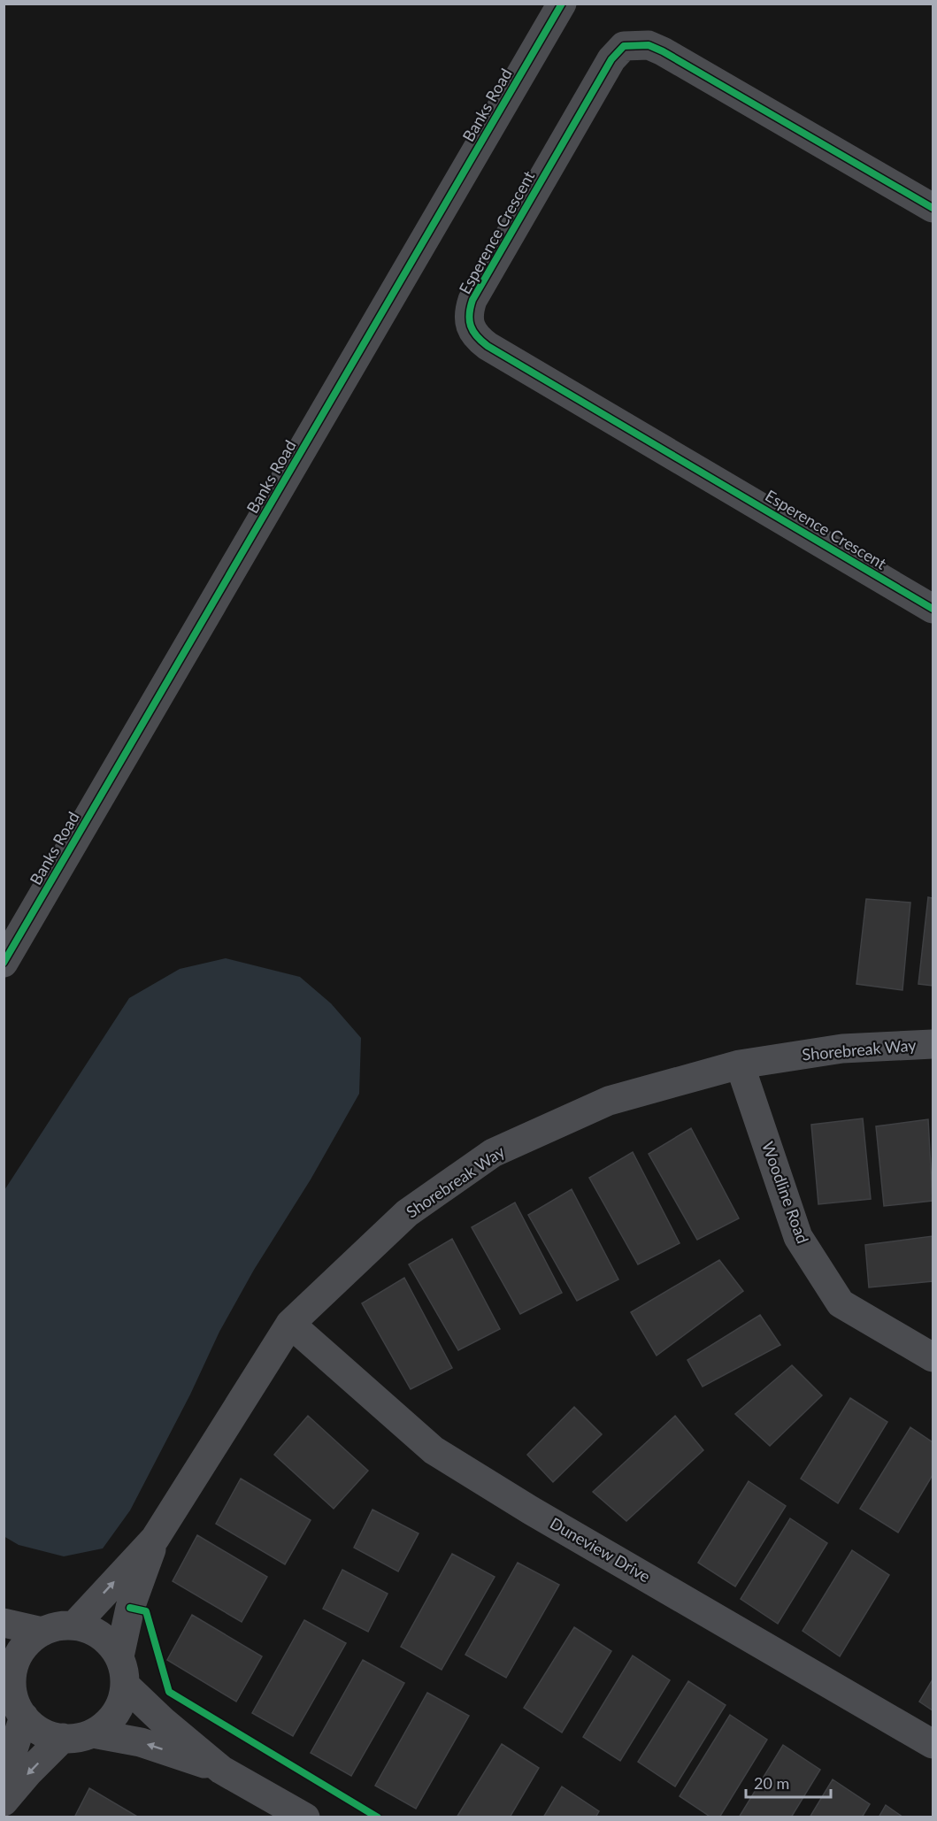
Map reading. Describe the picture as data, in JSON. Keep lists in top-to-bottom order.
{
  "streets": {
    "street": [
      "Banks Road",
      "Esperence Crescent",
      "Shorebreak Way",
      "Woodline Road",
      "Duneview Drive"
    ]
  },
  "crossings": [
    ["Shorebreak Way", "Woodline Road"],
    ["Shorebreak Way", "Duneview Drive"]
  ],
  "scale_bar": "20 m"
}
